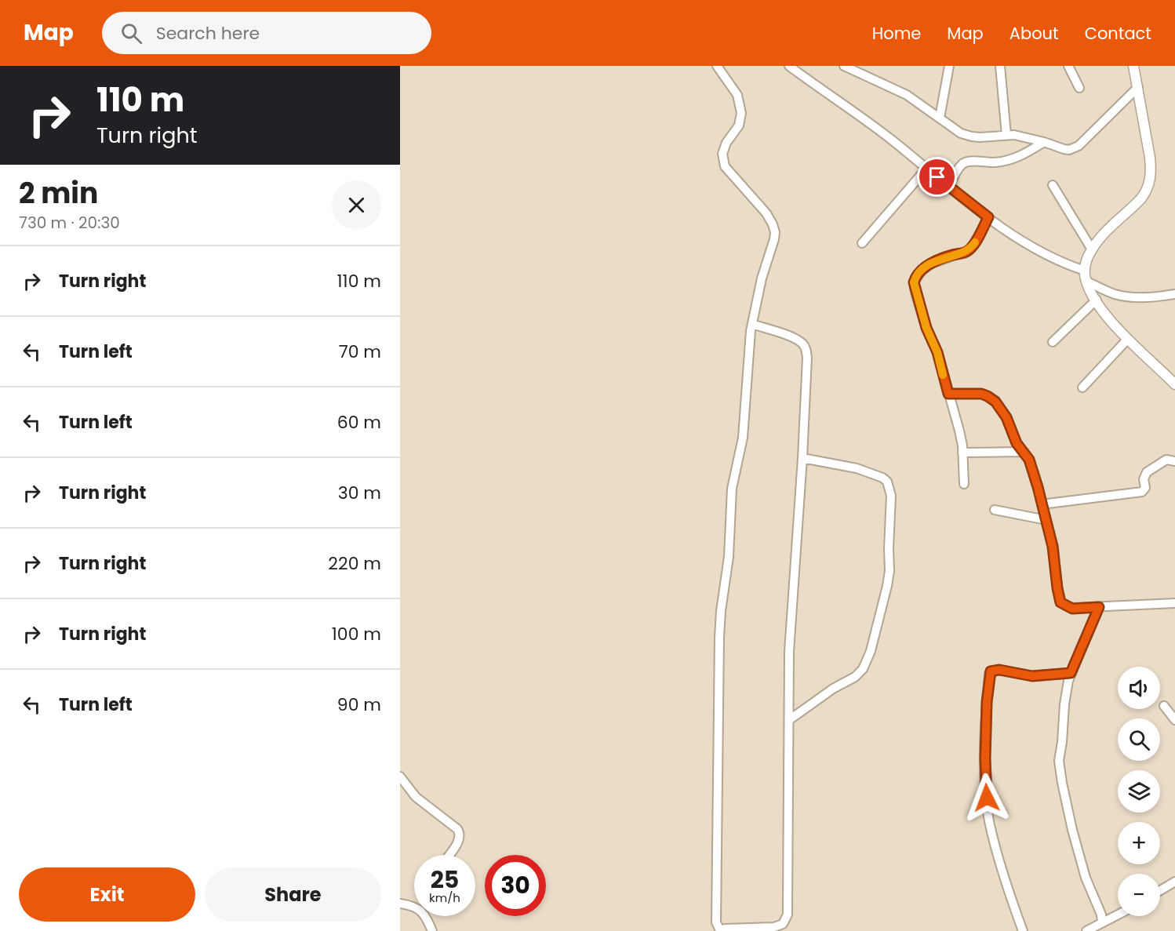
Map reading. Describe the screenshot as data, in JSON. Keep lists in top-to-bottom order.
{
  "page": {
    "header": "Map",
    "search": "Search here",
    "nav": [
      "Home",
      "Map",
      "About",
      "Contact"
    ],
    "turn": ["110 m", "Turn right"],
    "heading": ["2 min", "730 m · 20:30"],
    "list": [
      {
        "name": "Turn right",
        "value": "110 m"
      },
      {
        "name": "Turn left",
        "value": "70 m"
      },
      {
        "name": "Turn left",
        "value": "60 m"
      },
      {
        "name": "Turn right",
        "value": "30 m"
      },
      {
        "name": "Turn right",
        "value": "220 m"
      },
      {
        "name": "Turn right",
        "value": "100 m"
      },
      {
        "name": "Turn left",
        "value": "90 m"
      }
    ],
    "map_buttons": ["+", "−"],
    "speed": "25 km/h",
    "limit": "30",
    "buttons": ["Exit", "Share"]
  }
}
